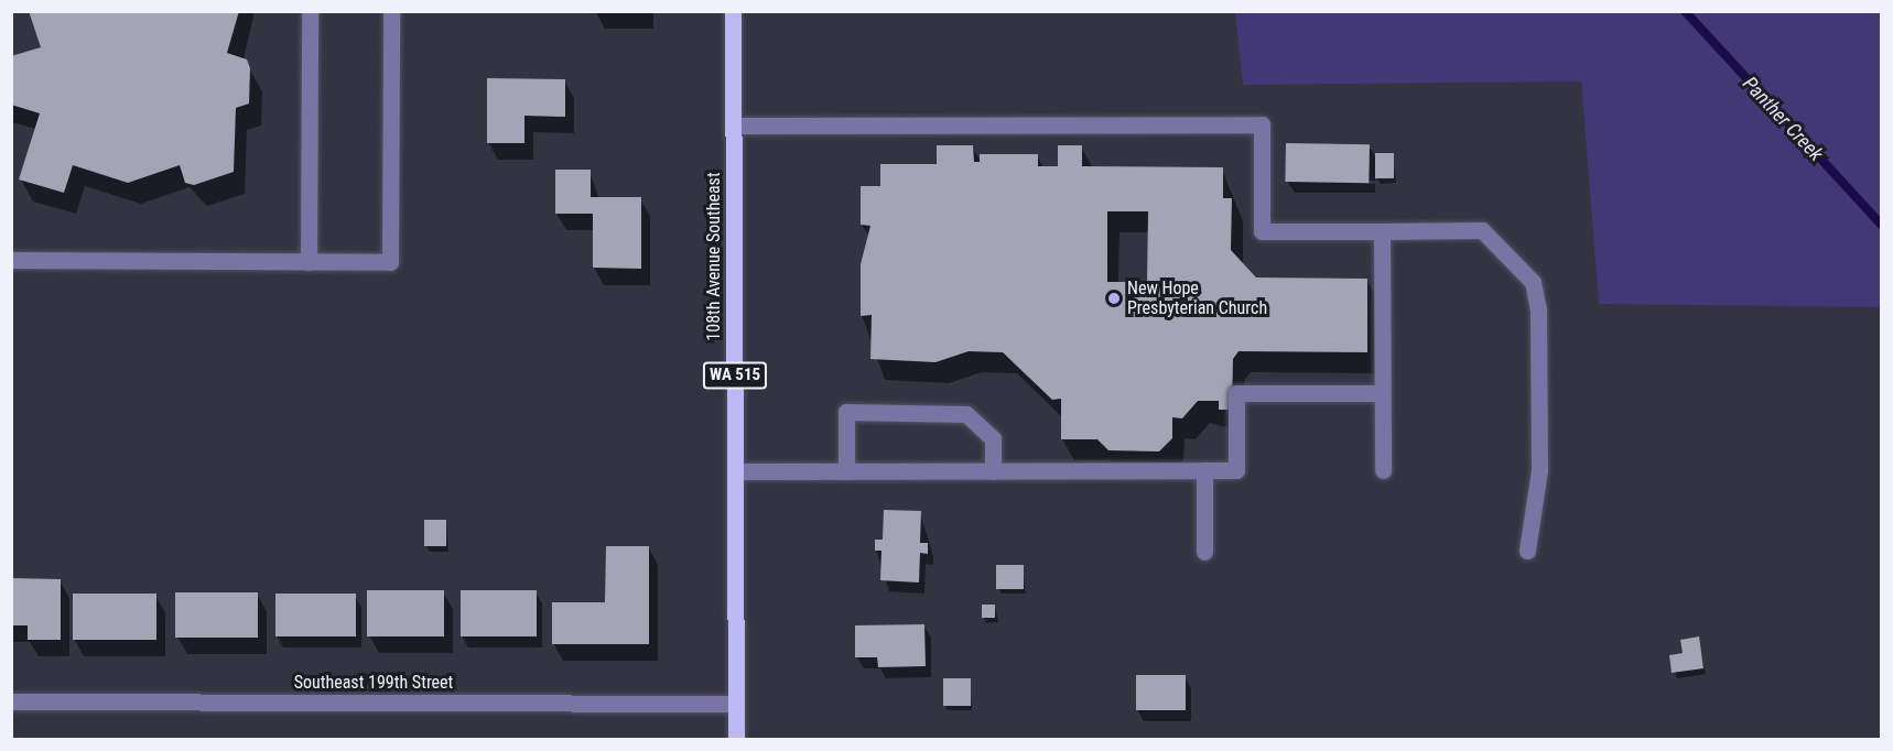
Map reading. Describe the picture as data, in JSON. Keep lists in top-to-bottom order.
{
  "streets": {
    "main road": ["108th Avenue Southeast", "WA 515"],
    "street": ["Southeast 199th Street"]
  },
  "crossings": [
    ["108th Avenue Southeast", "Southeast 199th Street"]
  ],
  "water": ["Panther Creek"],
  "places": ["New Hope Presbyterian Church"]
}
